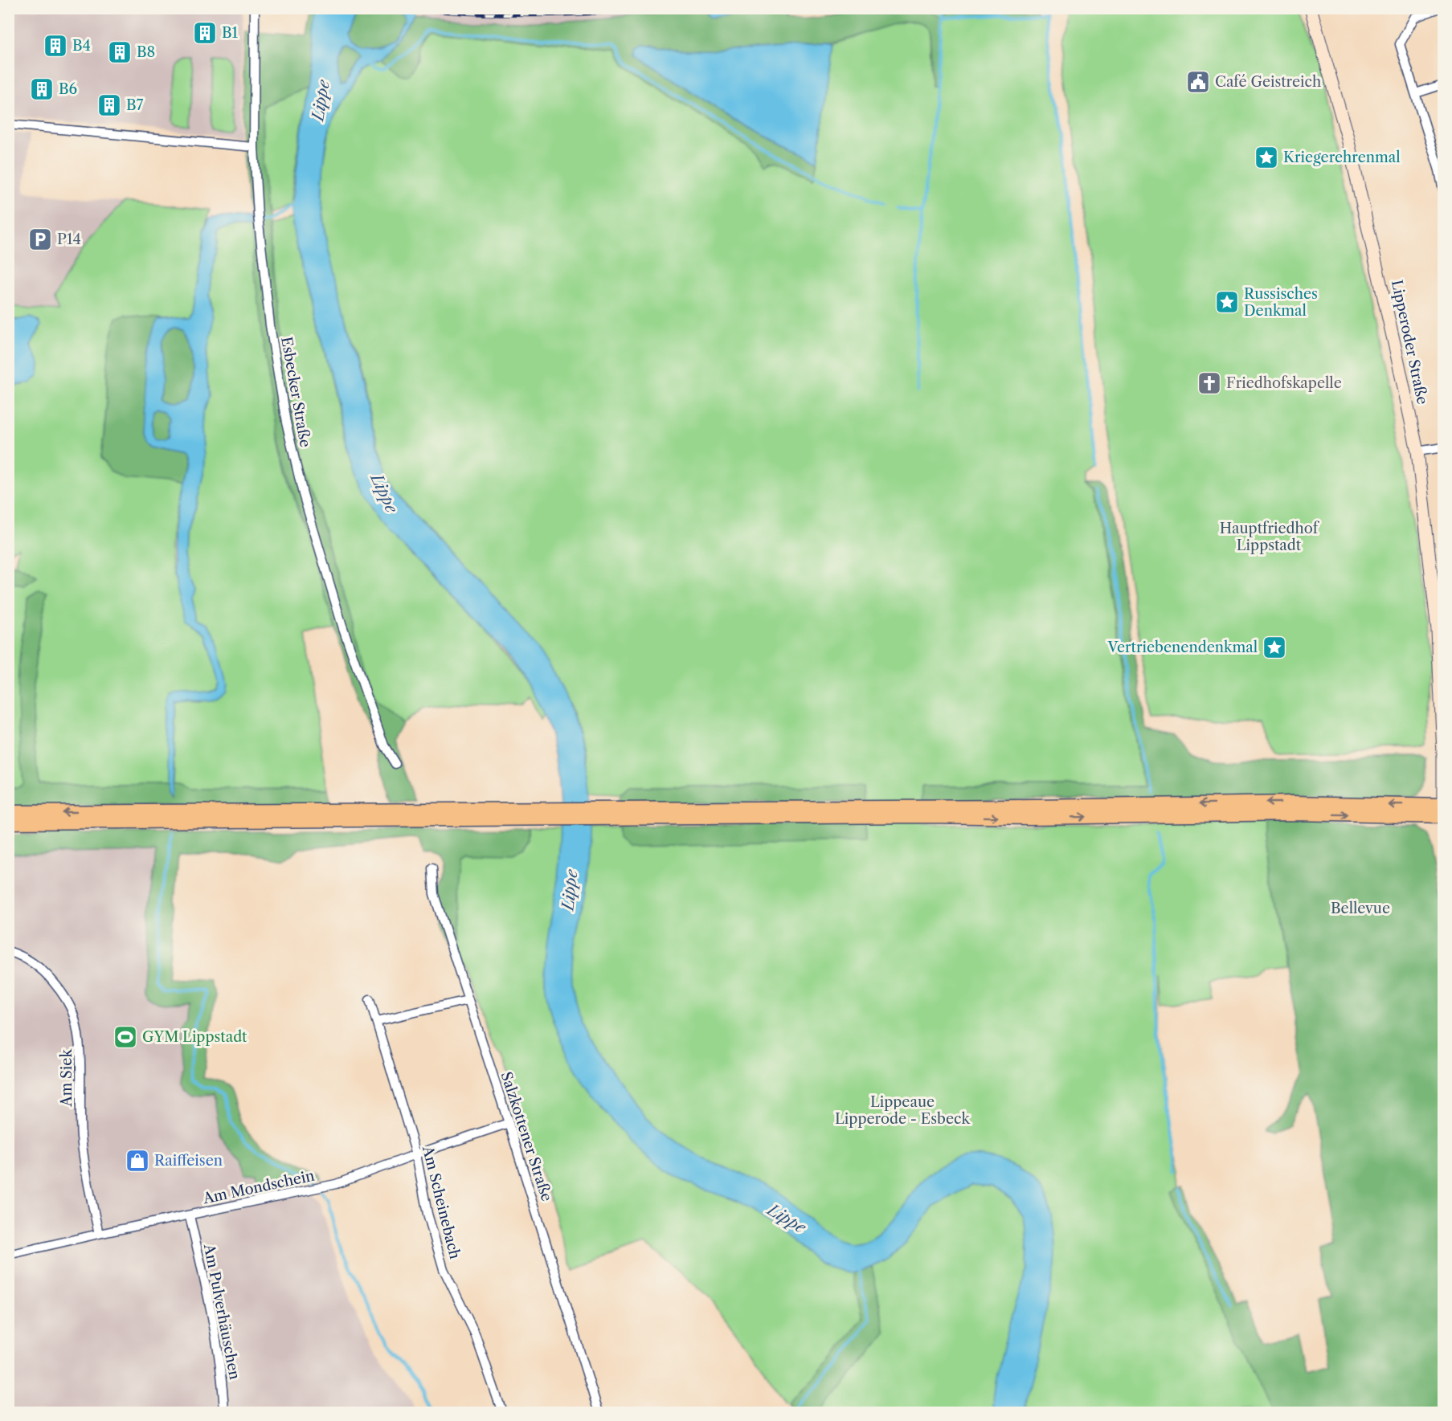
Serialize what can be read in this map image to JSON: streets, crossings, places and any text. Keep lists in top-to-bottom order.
{
  "streets": {
    "main road": ["Lipperoder Straße"],
    "street": [
      "Esbecker Straße",
      "Am Siek",
      "Salzkottener Straße",
      "Am Mondschein",
      "Am Scheinebach",
      "Am Pulverhäuschen"
    ]
  },
  "crossings": [
    ["Am Siek", "Am Mondschein"],
    ["Salzkottener Straße", "Am Mondschein"],
    ["Am Mondschein", "Am Scheinebach"],
    ["Am Mondschein", "Am Pulverhäuschen"]
  ],
  "water": ["Lippe"],
  "parks": ["Hauptfriedhof Lippstadt", "Bellevue", "Lippeaue Lipperode - Esbeck"],
  "places": {
    "building": [
      "B1",
      "B4",
      "B8",
      "B6",
      "B7"
    ],
    "public building": ["Café Geistreich"],
    "place": ["Kriegerehrenmal", "Russisches Denkmal", "Vertriebenendenkmal"],
    "parking": ["P14"],
    "church": ["Friedhofskapelle"],
    "sports": ["GYM Lippstadt"],
    "shop": ["Raiffeisen"]
  }
}
